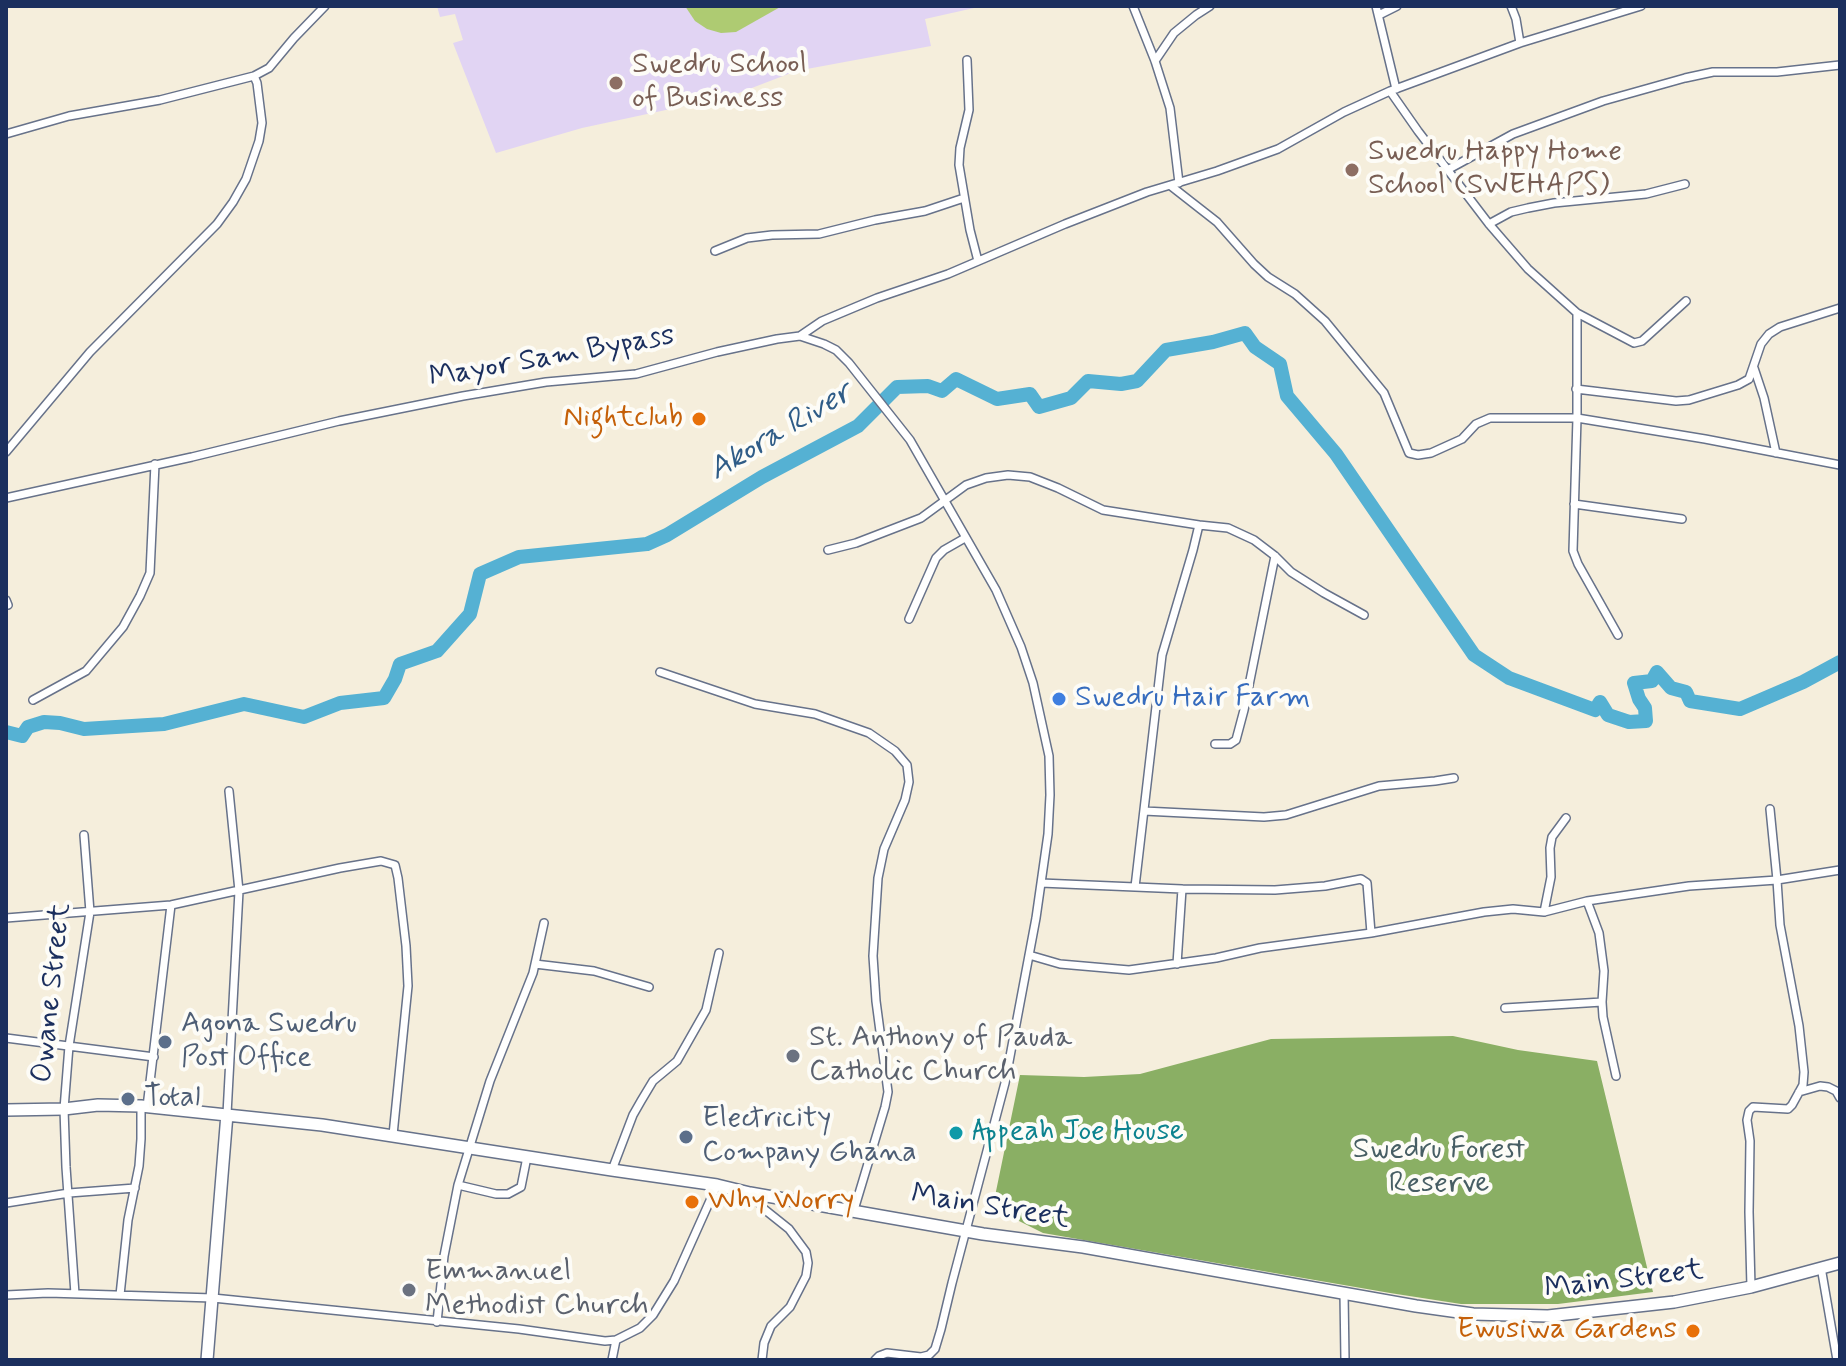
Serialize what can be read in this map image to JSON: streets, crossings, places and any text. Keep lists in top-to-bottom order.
{
  "streets": {
    "main road": ["Main Street"],
    "street": ["Mayor Sam Bypass", "Owane Street"]
  },
  "crossings": [
    ["Owane Street", "Main Street"]
  ],
  "water": ["Akora River"],
  "parks": ["Swedru Forest Reserve"],
  "places": [
    "Swedru School of Business",
    "Swedru Happy Home School (SWEHAPS)",
    "Nightclub",
    "Swedru Hair Farm",
    "Agona Swedru Post Office",
    "St. Anthony of Pauda Catholic Church",
    "Total",
    "Appeah Joe House",
    "Electricity Company Ghana",
    "Why Worry",
    "Emmanuel Methodist Church",
    "Ewusiwa Gardens"
  ]
}
